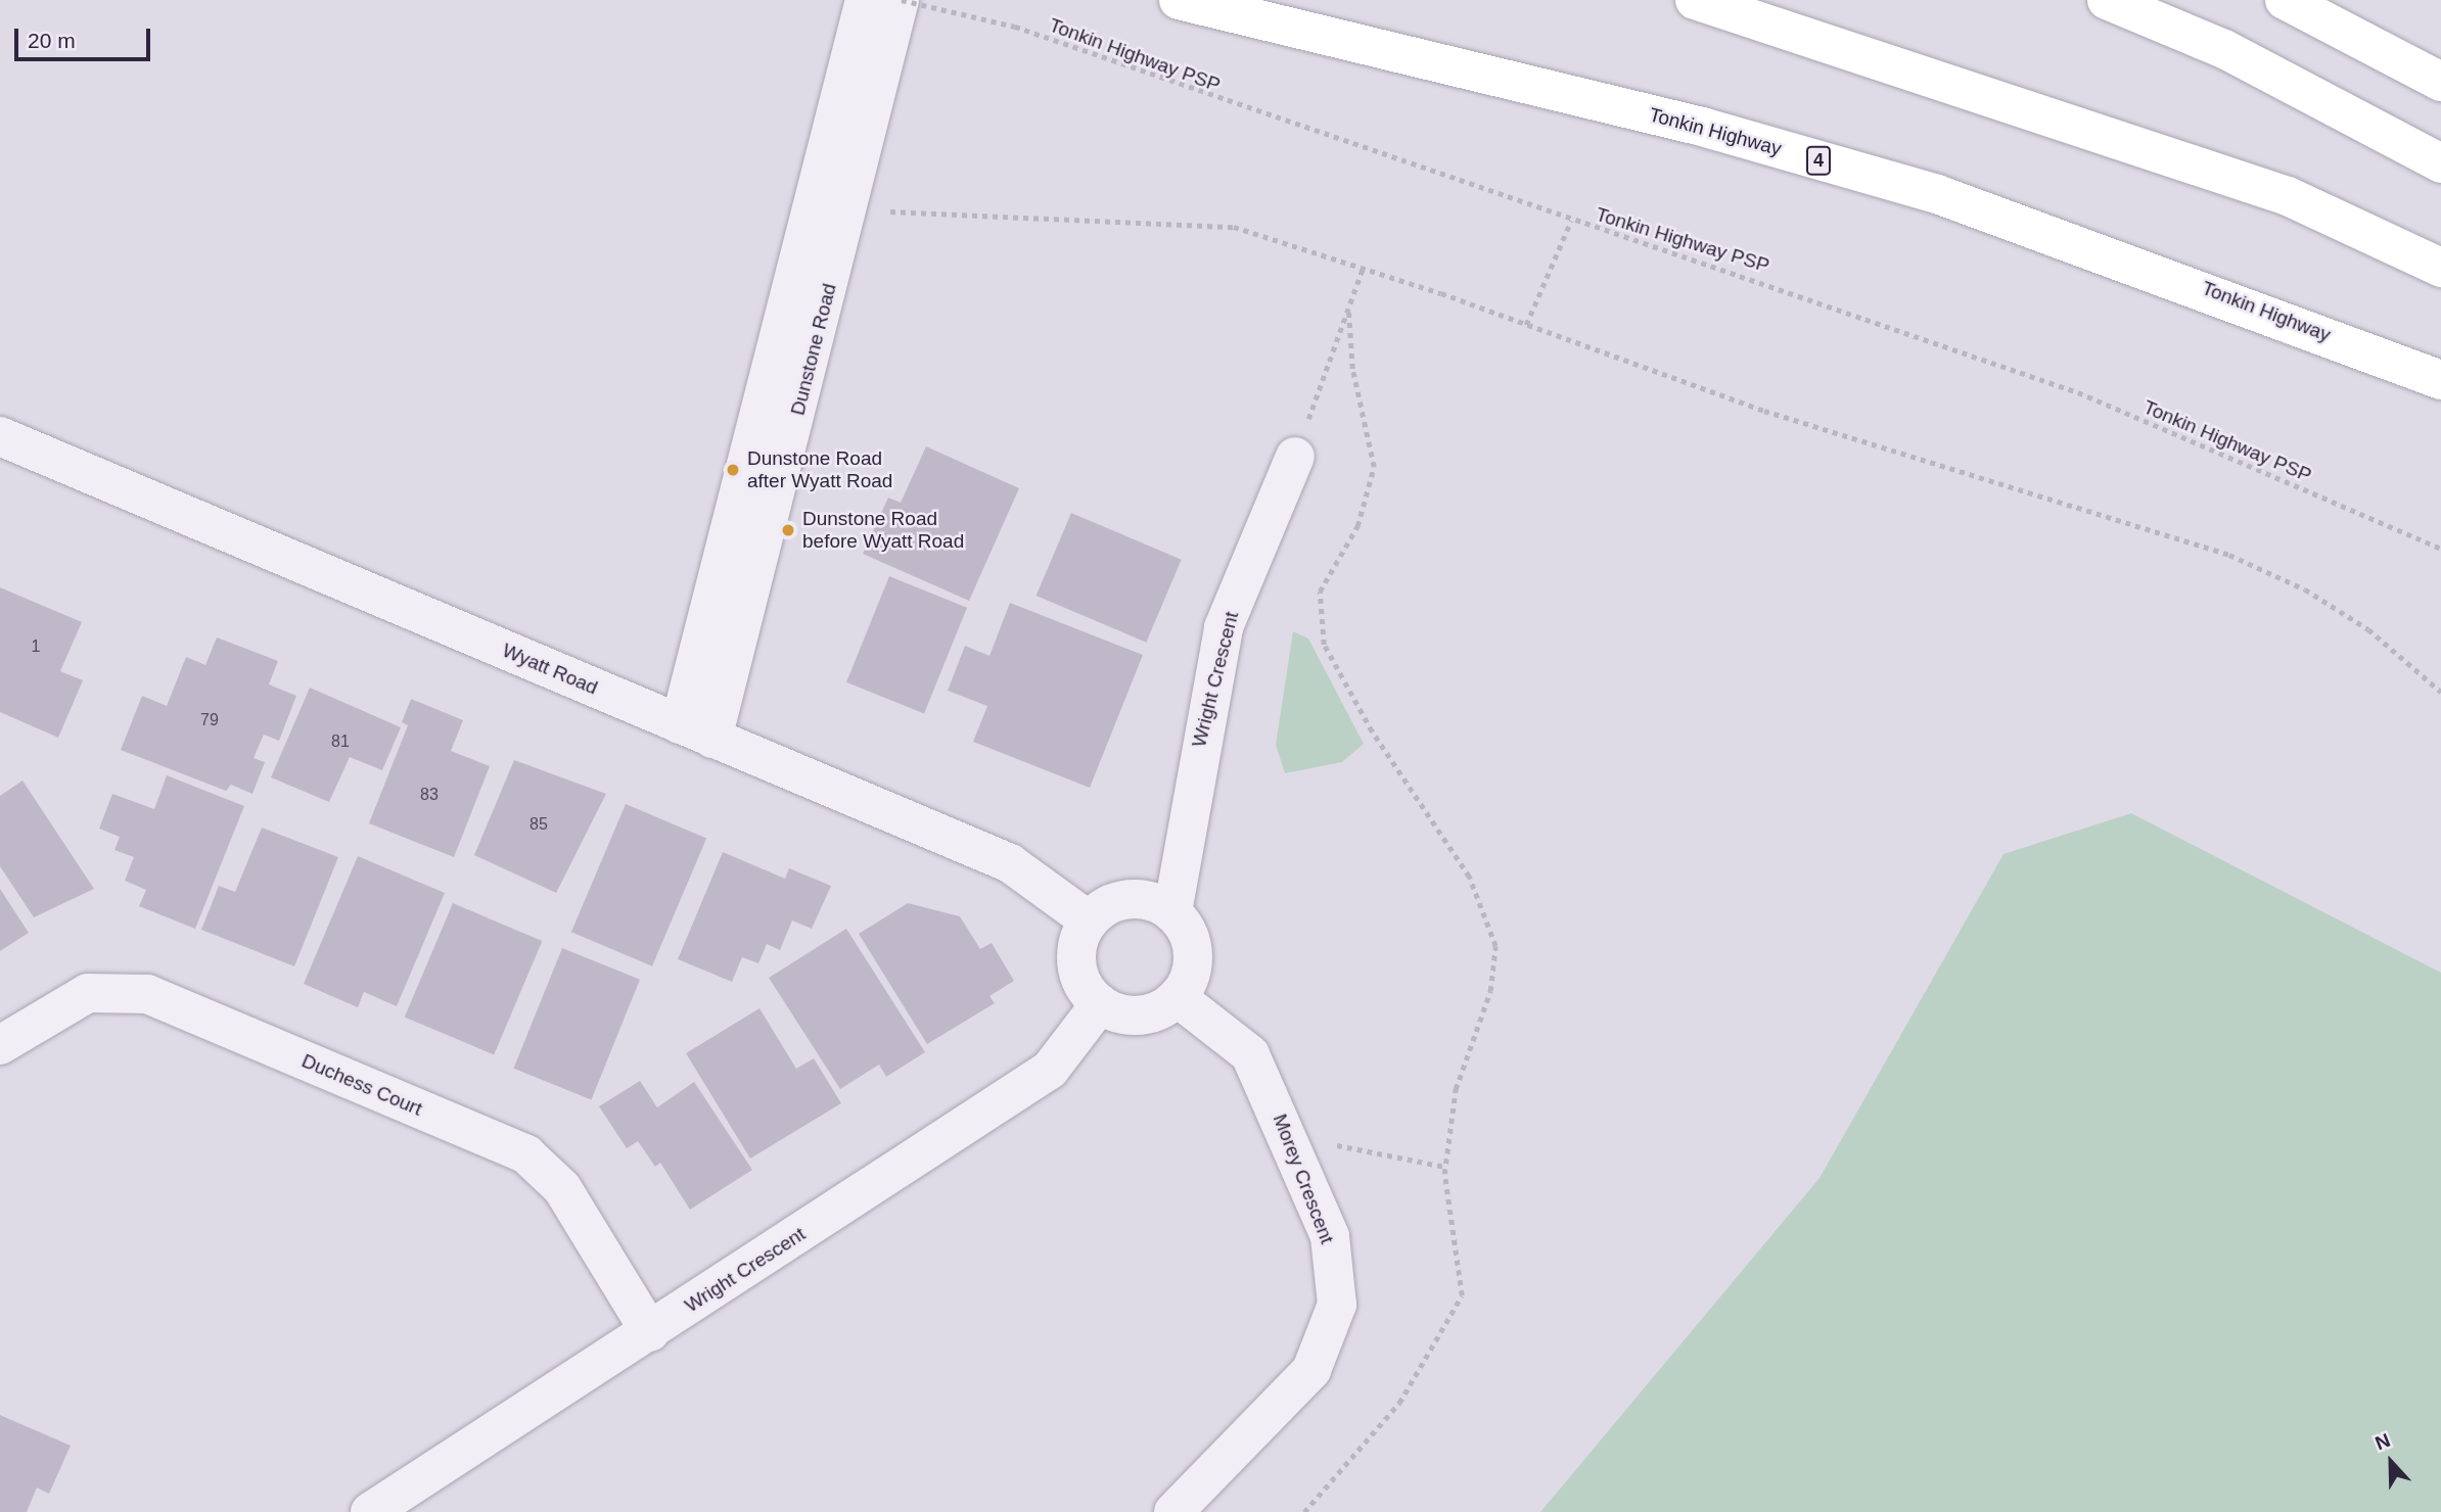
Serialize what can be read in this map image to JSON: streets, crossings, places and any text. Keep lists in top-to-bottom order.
{
  "streets": {
    "highway": ["Tonkin Highway", "4"],
    "street": [
      "Dunstone Road",
      "Wyatt Road",
      "Wright Crescent",
      "Duchess Court",
      "Morey Crescent"
    ],
    "path": ["Tonkin Highway PSP"]
  },
  "crossings": [
    ["Tonkin Highway PSP", "Dunstone Road"],
    ["Dunstone Road", "Wyatt Road"],
    ["Wyatt Road", "Wright Crescent"],
    ["Wyatt Road", "Morey Crescent"],
    ["Wright Crescent", "Duchess Court"],
    ["Wright Crescent", "Morey Crescent"]
  ],
  "places": ["Dunstone Road after Wyatt Road", "Dunstone Road before Wyatt Road"],
  "house_numbers": [
    "1",
    "79",
    "81",
    "83",
    "85"
  ],
  "scale_bar": "20 m",
  "north": "top"
}
